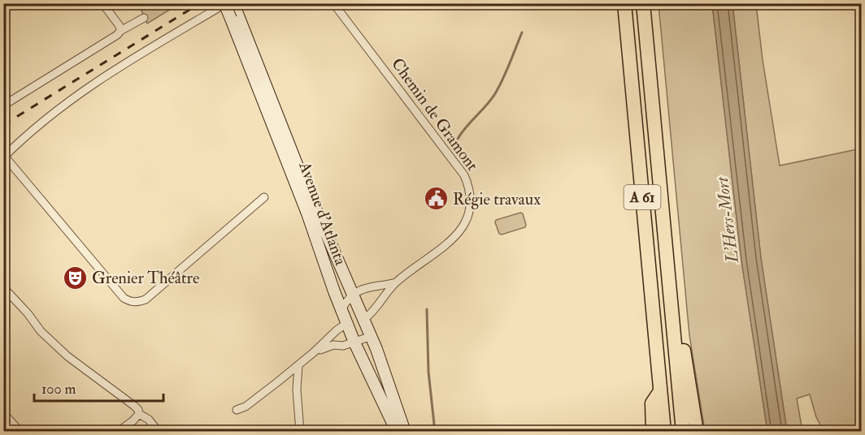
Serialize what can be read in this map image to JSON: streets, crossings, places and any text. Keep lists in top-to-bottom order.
{
  "streets": {
    "highway": ["A 61"],
    "main road": ["Avenue d'Atlanta"],
    "street": ["Chemin de Gramont"]
  },
  "crossings": [
    ["Chemin de Gramont", "Avenue d'Atlanta"]
  ],
  "water": ["L'Hers-Mort"],
  "places": {
    "public building": ["Régie travaux"],
    "theatre": ["Grenier Théâtre"]
  },
  "scale_bar": "100 m"
}
